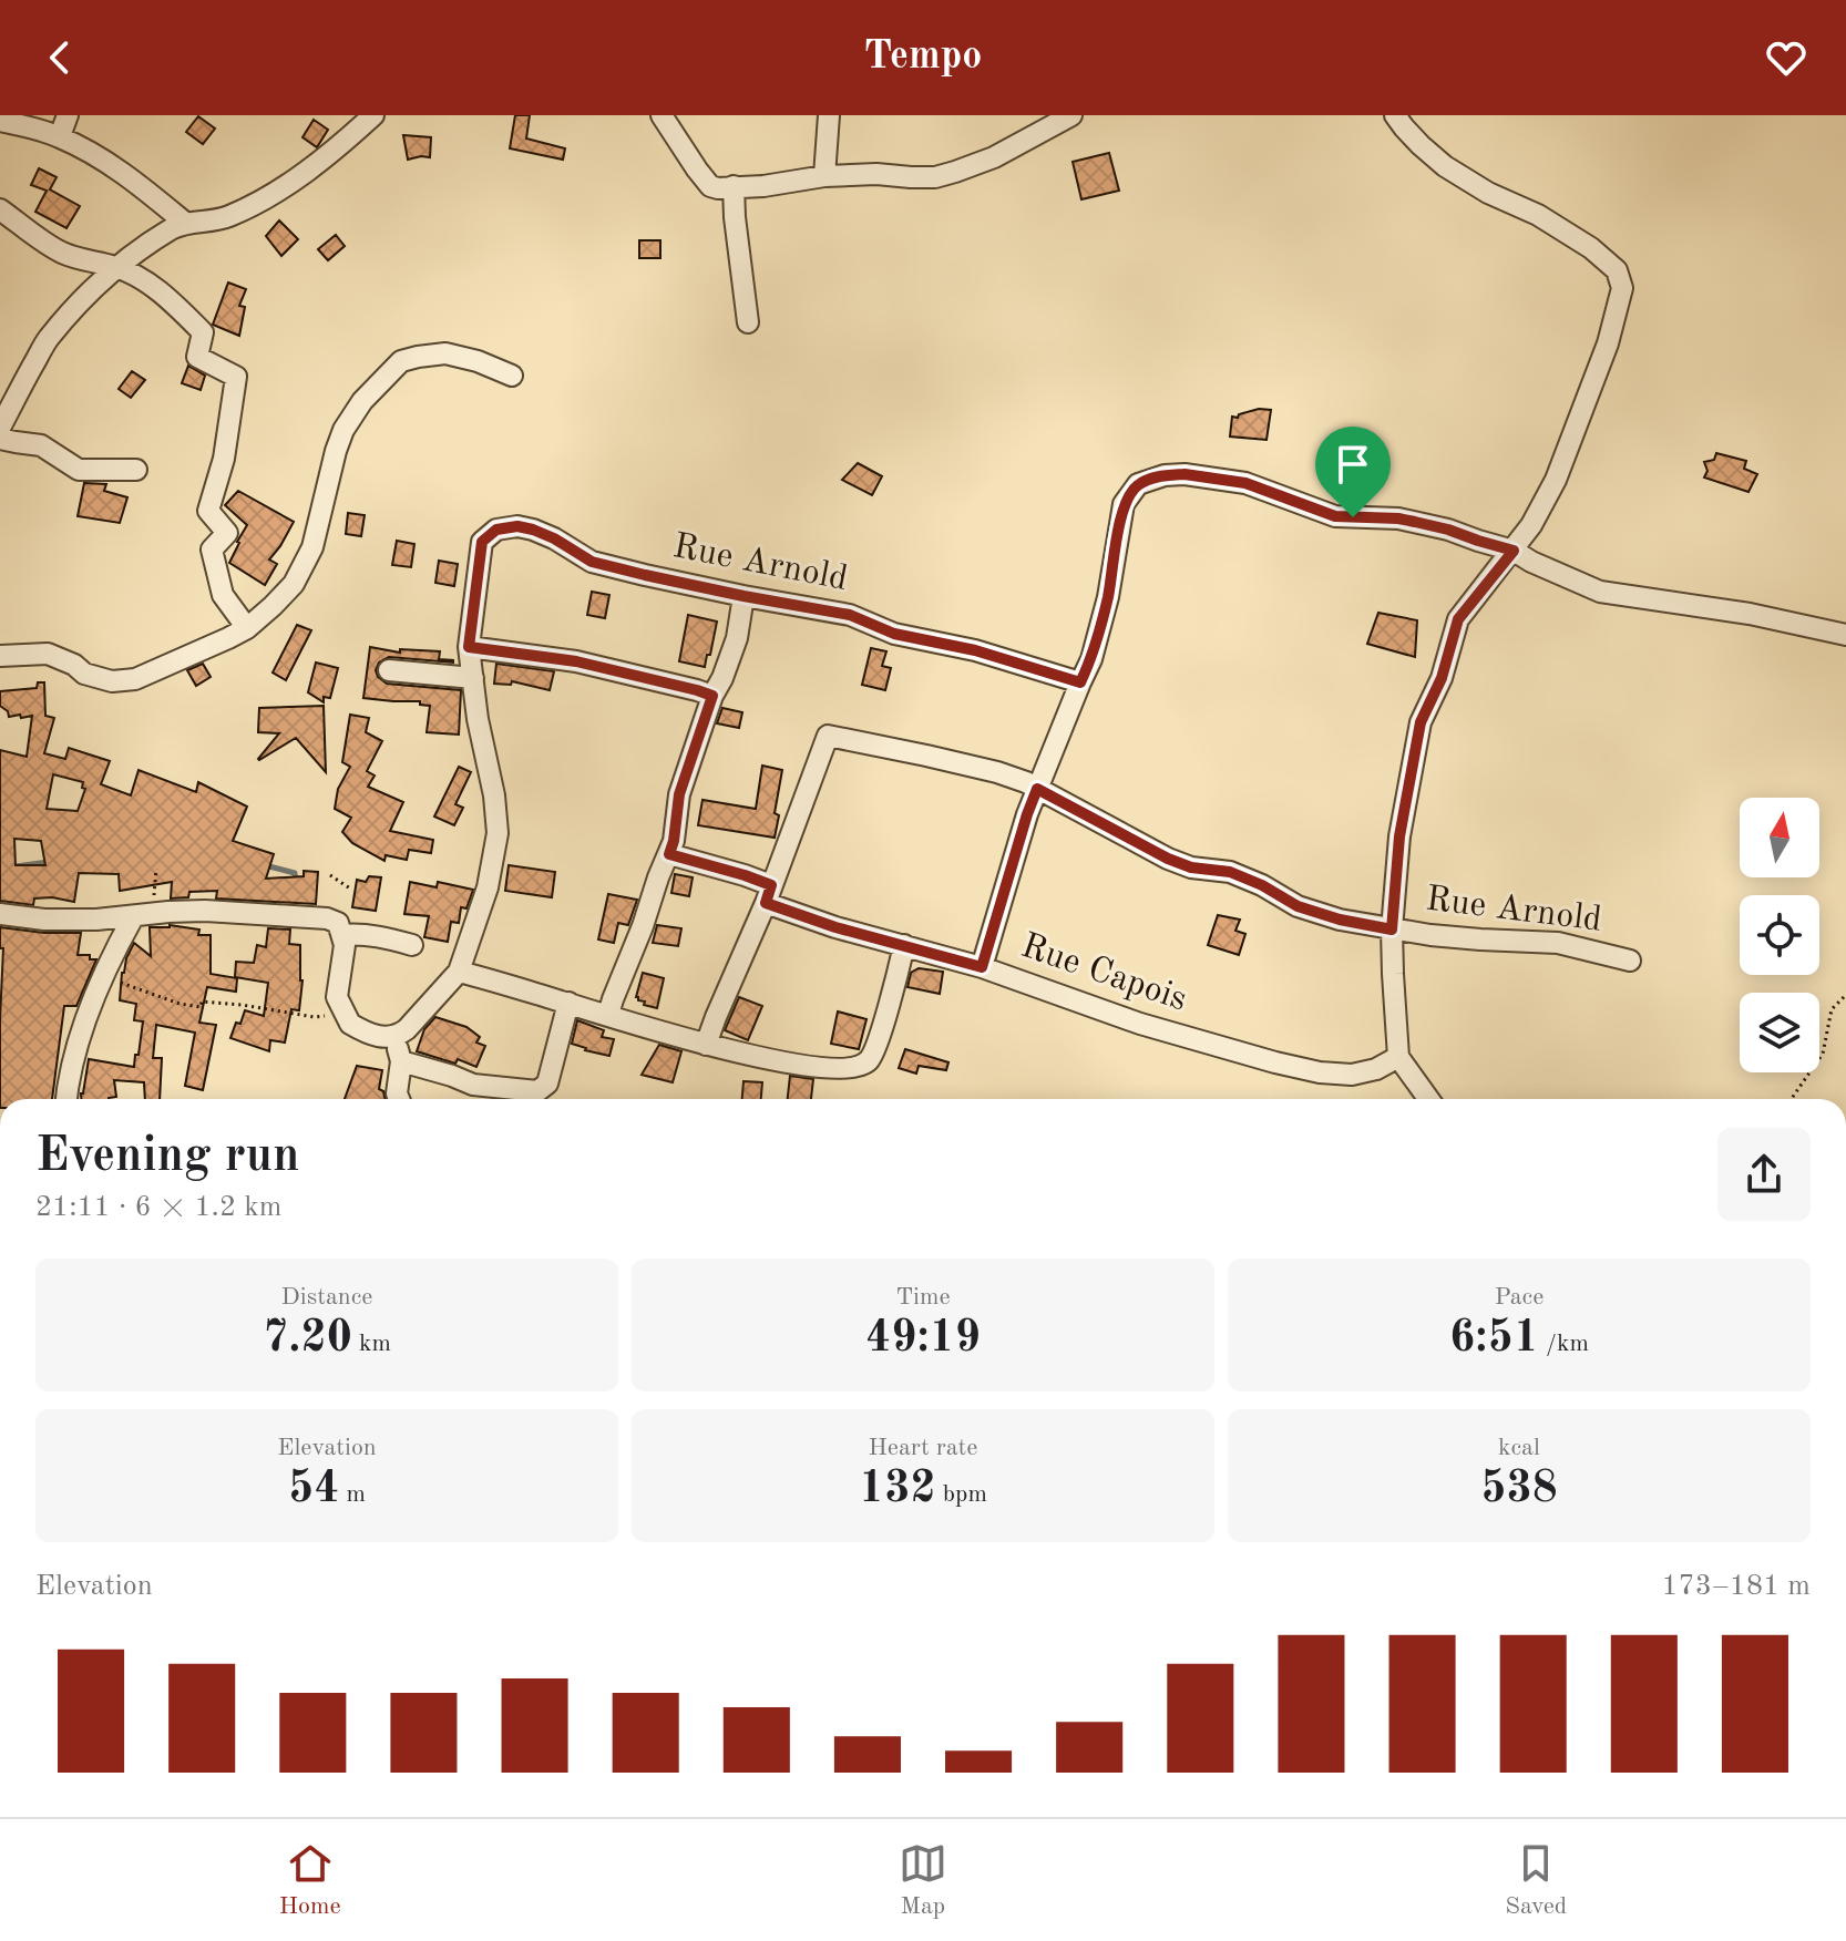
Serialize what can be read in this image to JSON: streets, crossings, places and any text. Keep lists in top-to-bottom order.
{
  "streets": {
    "street": ["Rue Arnold", "Rue Capois"]
  },
  "crossings": [
    ["Rue Arnold", "Rue Capois"]
  ],
  "north": "top",
  "page": {
    "header": "Tempo",
    "heading": ["Evening run", "21:11 · 6 × 1.2 km"],
    "stats": [
      ["Distance", "7.20 km"],
      ["Time", "49:19"],
      ["Pace", "6:51 /km"],
      ["Elevation", "54 m"],
      ["Heart rate", "132 bpm"],
      ["kcal", "538"]
    ],
    "chart": ["Elevation", "173–181 m"],
    "tabs": ["Home", "Map", "Saved"]
  }
}
